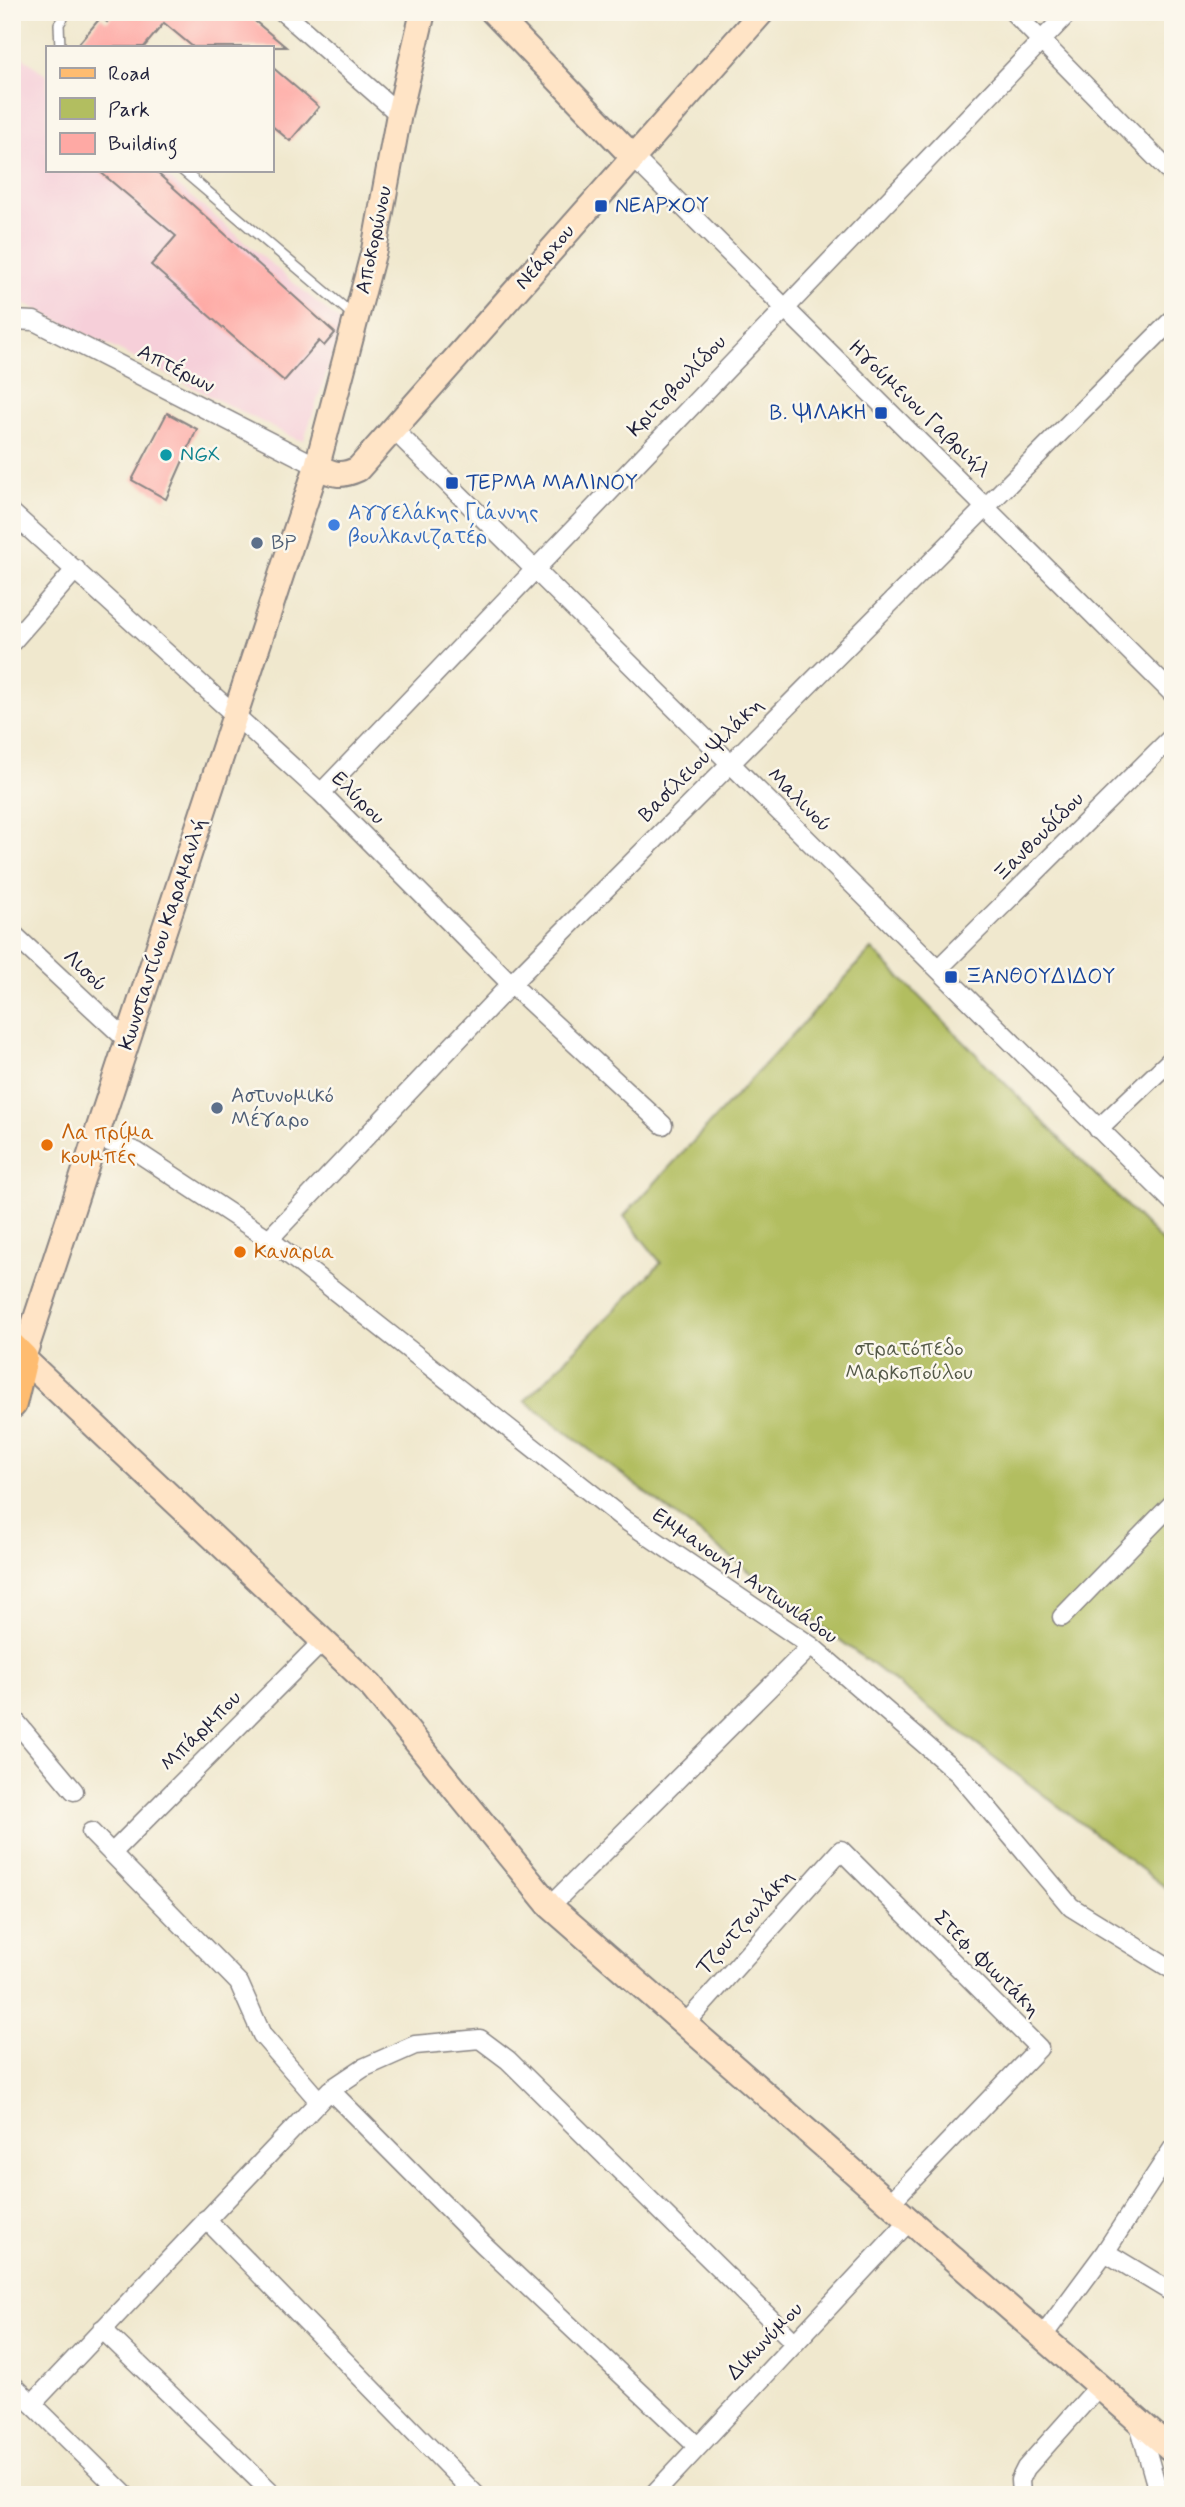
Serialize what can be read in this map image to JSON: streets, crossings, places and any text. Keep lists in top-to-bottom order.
{
  "streets": {
    "main road": ["Αποκορώνου", "Νεάρχου", "Κωνσταντίνου Καραμανλή"],
    "street": [
      "Απτέρων",
      "Κριτοβουλίδου",
      "Ηγούμενου Γαβριήλ",
      "Βασίλειου Ψιλάκη",
      "Ελύρου",
      "Μαλινού",
      "Ξανθουδίδου",
      "Λισού",
      "Εμμανουήλ Αντωνιάδου",
      "Μπάρμπου",
      "Τζουτζουλάκη",
      "Στεφ. Φιωτάκη",
      "Δικωνύμου"
    ]
  },
  "crossings": [
    ["Αποκορώνου", "Νεάρχου"],
    ["Αποκορώνου", "Απτέρων"],
    ["Αποκορώνου", "Κωνσταντίνου Καραμανλή"],
    ["Νεάρχου", "Απτέρων"],
    ["Νεάρχου", "Ηγούμενου Γαβριήλ"],
    ["Νεάρχου", "Μαλινού"],
    ["Νεάρχου", "Κωνσταντίνου Καραμανλή"],
    ["Απτέρων", "Κωνσταντίνου Καραμανλή"],
    ["Κριτοβουλίδου", "Ηγούμενου Γαβριήλ"],
    ["Κριτοβουλίδου", "Ελύρου"],
    ["Κριτοβουλίδου", "Μαλινού"],
    ["Ηγούμενου Γαβριήλ", "Βασίλειου Ψιλάκη"],
    ["Βασίλειου Ψιλάκη", "Ελύρου"],
    ["Βασίλειου Ψιλάκη", "Μαλινού"],
    ["Βασίλειου Ψιλάκη", "Εμμανουήλ Αντωνιάδου"],
    ["Ελύρου", "Κωνσταντίνου Καραμανλή"],
    ["Μαλινού", "Ξανθουδίδου"],
    ["Κωνσταντίνου Καραμανλή", "Λισού"],
    ["Κωνσταντίνου Καραμανλή", "Εμμανουήλ Αντωνιάδου"],
    ["Τζουτζουλάκη", "Στεφ. Φιωτάκη"]
  ],
  "parks": ["στρατόπεδο Μαρκοπούλου"],
  "places": {
    "transit": [
      "ΝΕΑΡΧΟΥ",
      "Β. ΨΙΛΑΚΗ",
      "ΤΕΡΜΑ ΜΑΛΙΝΟΥ",
      "ΞΑΝΘΟΥΔΙΔΟΥ"
    ],
    "other": [
      "NGX",
      "Αγγελάκης Γιάννης βουλκανιζατέρ",
      "BP",
      "Αστυνομικό Μέγαρο",
      "Λα πρίμα κουμπές",
      "Καναρια"
    ]
  },
  "legend": ["Road", "Park", "Building"]
}
